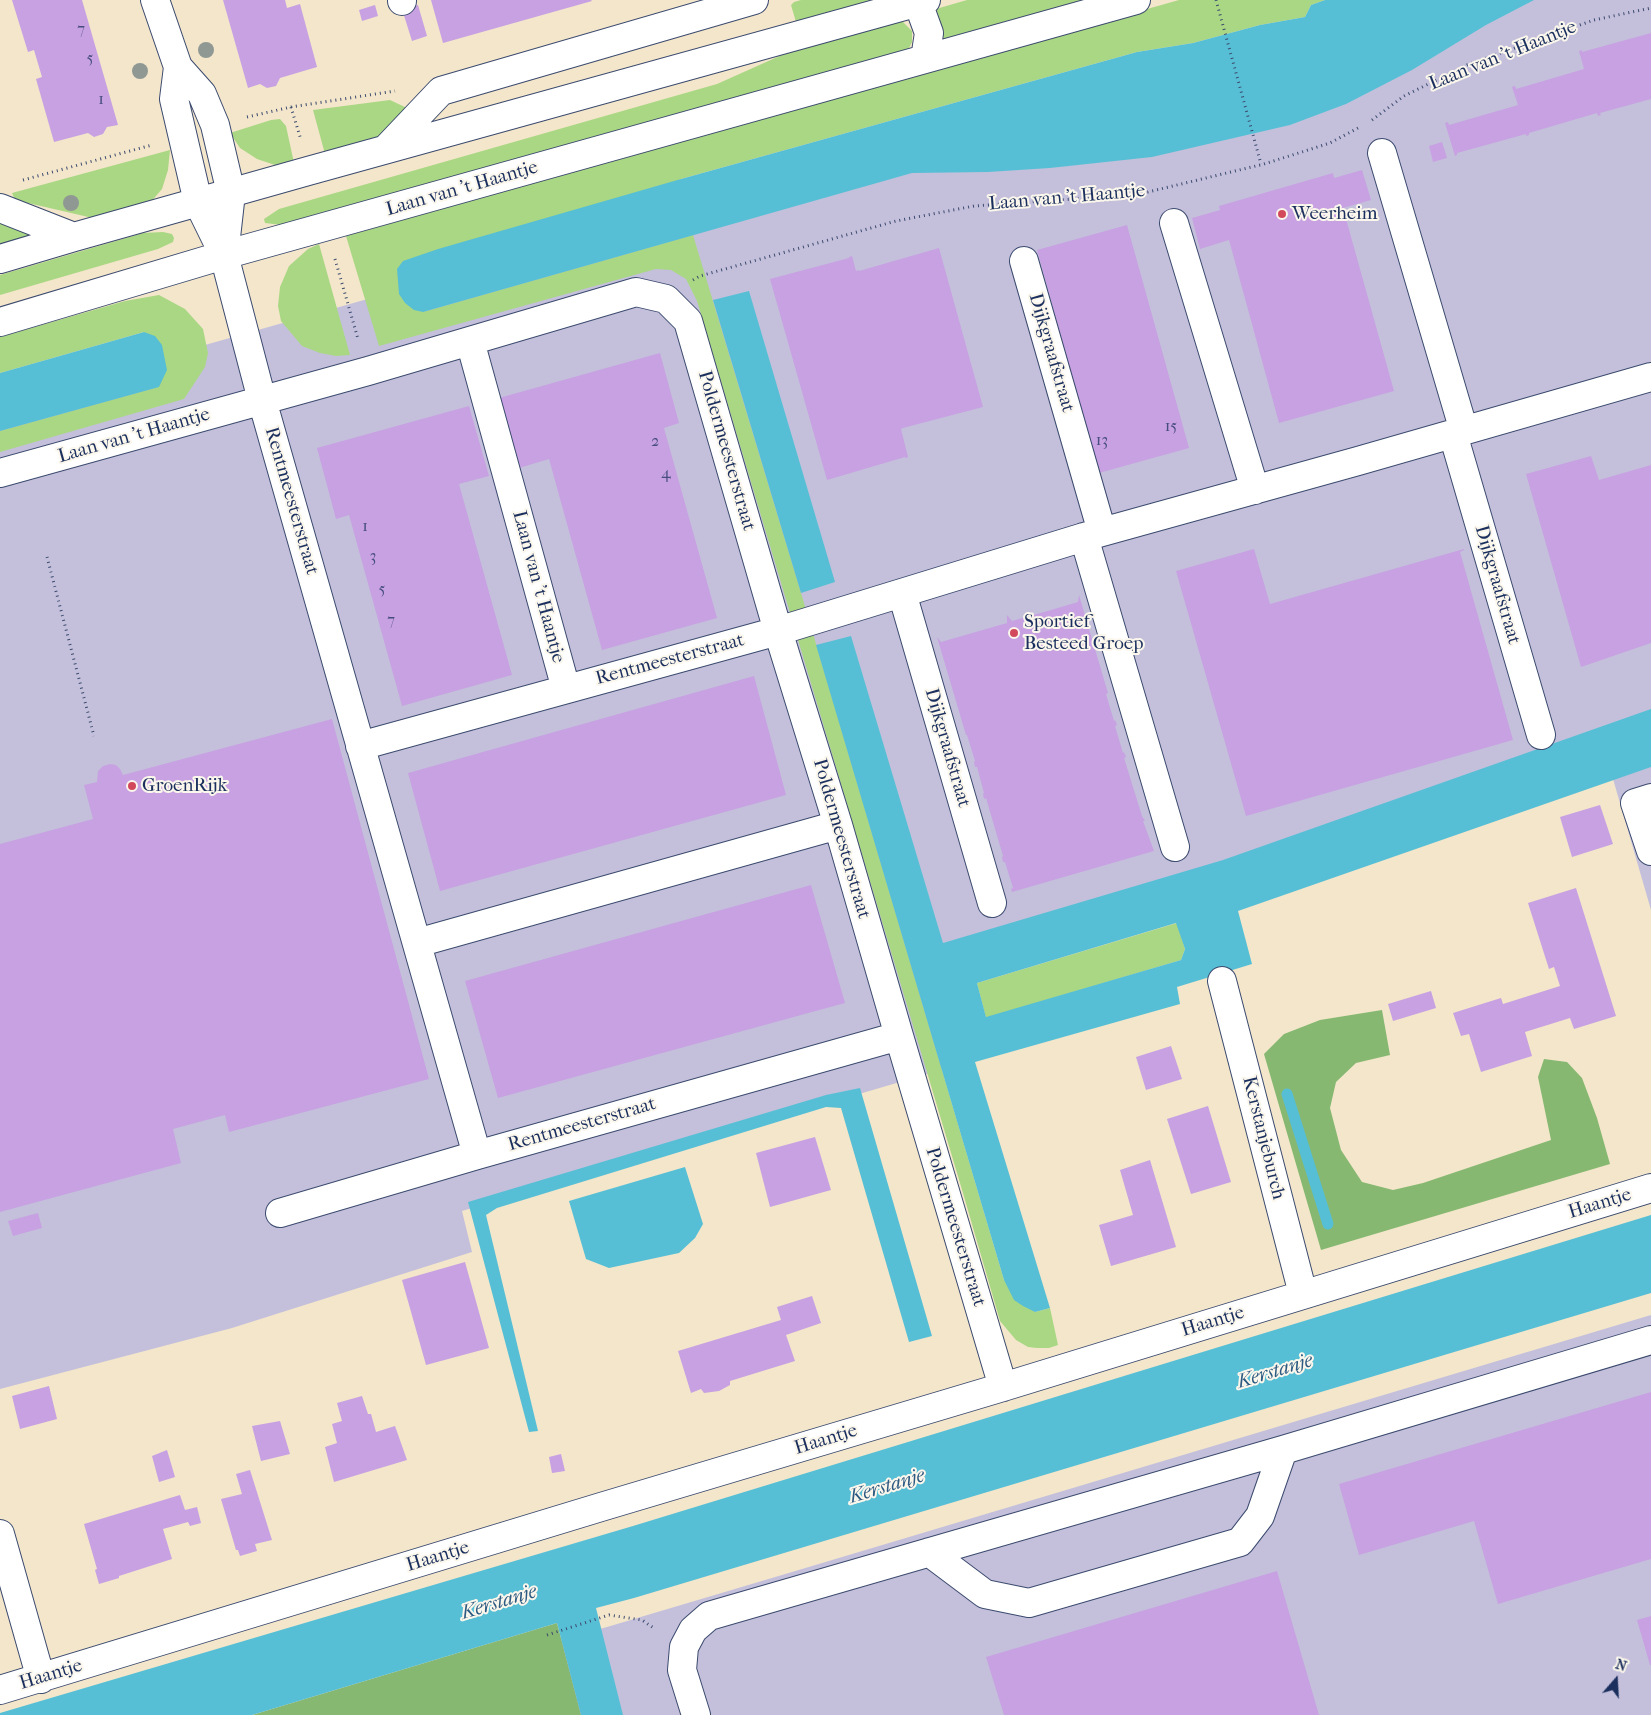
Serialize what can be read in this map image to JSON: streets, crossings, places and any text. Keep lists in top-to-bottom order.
{
  "streets": {
    "street": [
      "Laan van 't Haantje",
      "Dijkgraafstraat",
      "Poldermeesterstraat",
      "Rentmeesterstraat",
      "Kerstanjeburch",
      "Haantje"
    ]
  },
  "crossings": [
    ["Laan van 't Haantje", "Poldermeesterstraat"],
    ["Laan van 't Haantje", "Rentmeesterstraat"],
    ["Poldermeesterstraat", "Rentmeesterstraat"],
    ["Poldermeesterstraat", "Haantje"],
    ["Kerstanjeburch", "Haantje"]
  ],
  "water": ["Kerstanje"],
  "places": ["Weerheim", "Sportief Besteed Groep", "GroenRijk"],
  "house_numbers": [
    "7",
    "5",
    "1",
    "15",
    "13",
    "2",
    "4",
    "1",
    "3",
    "5",
    "7"
  ],
  "north": "top"
}
